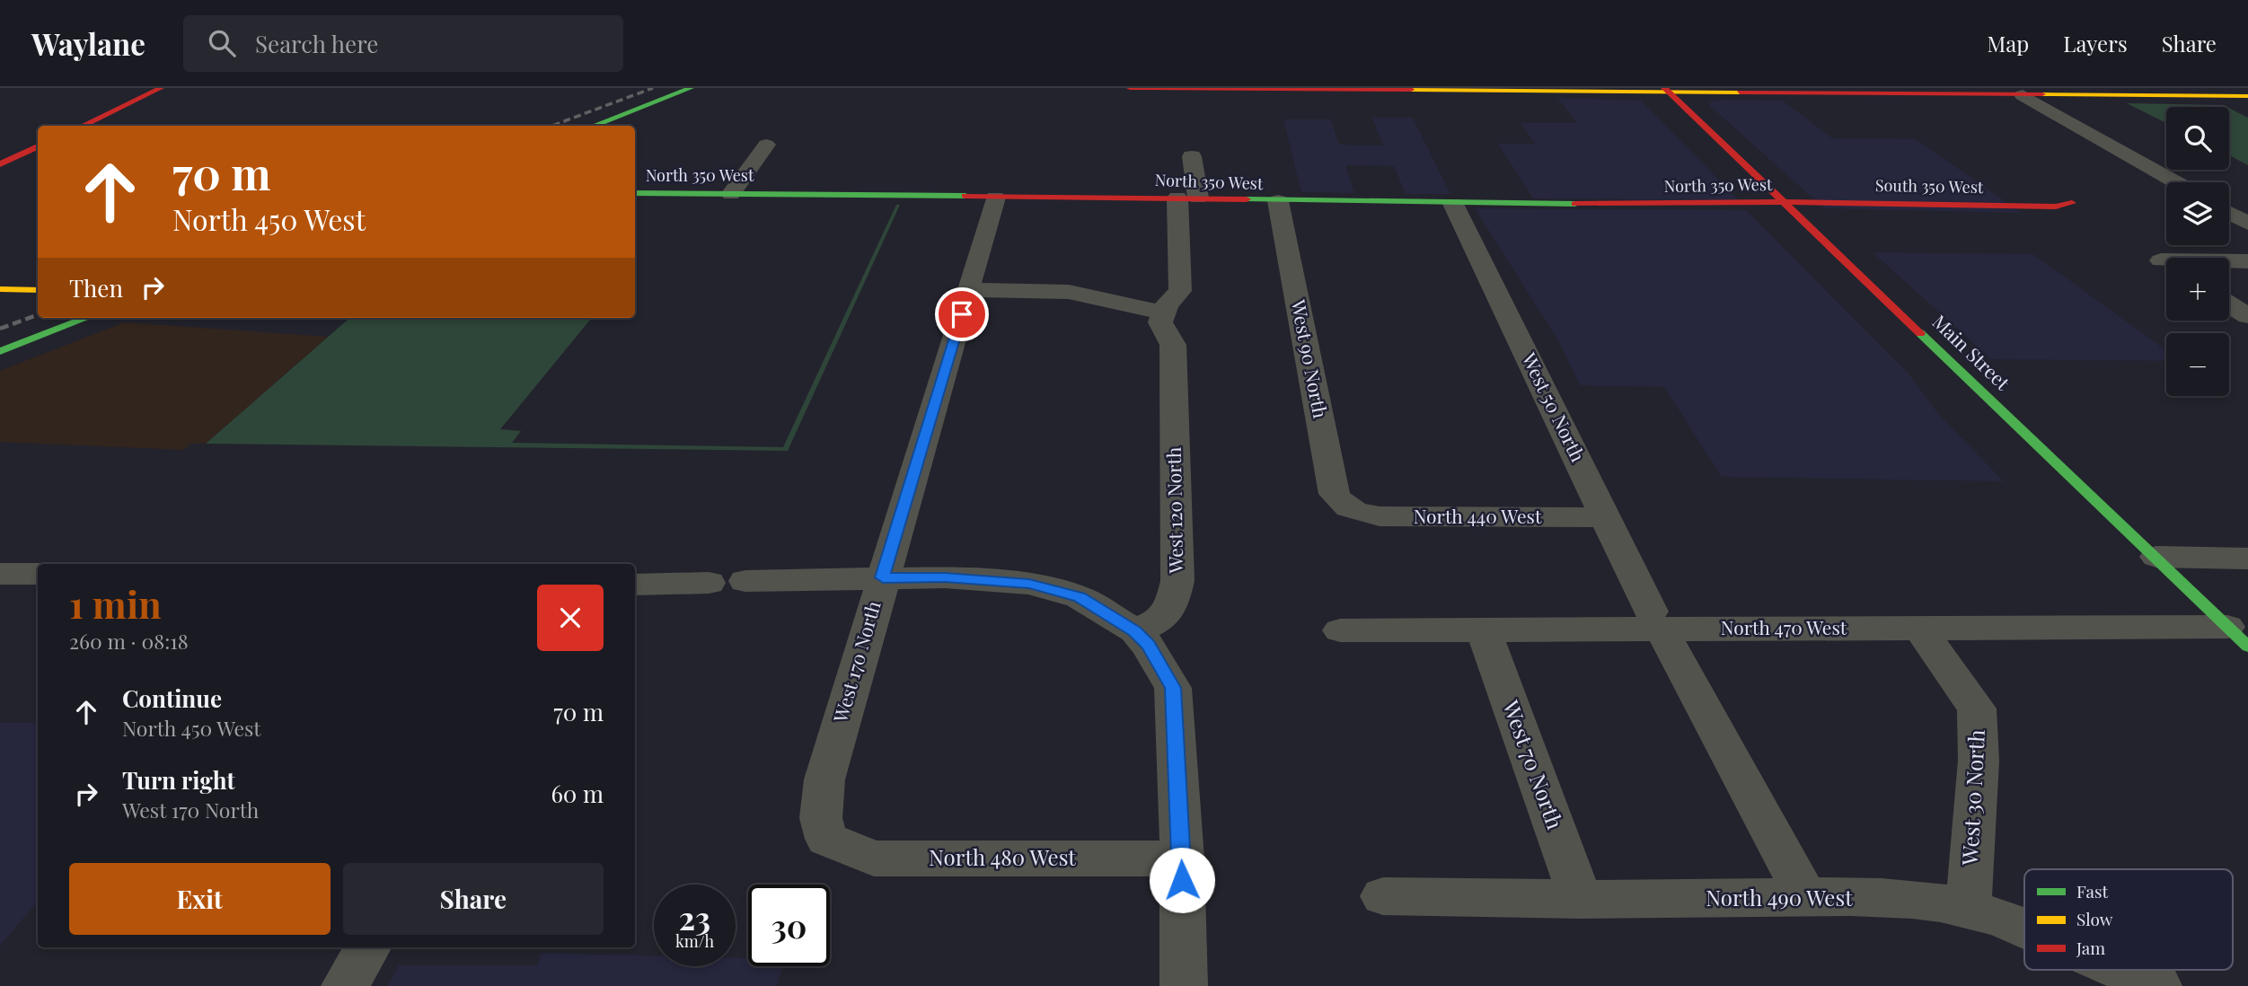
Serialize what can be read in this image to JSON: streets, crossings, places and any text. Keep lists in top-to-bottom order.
{
  "streets": {
    "street": [
      "North 350 West",
      "South 350 West",
      "Main Street",
      "West 90 North",
      "West 50 North",
      "West 120 North",
      "North 440 West",
      "North 470 West",
      "West 170 North",
      "West 70 North",
      "West 30 North",
      "North 480 West",
      "North 490 West"
    ]
  },
  "crossings": [
    ["North 350 West", "South 350 West"],
    ["North 350 West", "Main Street"],
    ["North 350 West", "West 90 North"],
    ["North 350 West", "West 50 North"],
    ["North 350 West", "West 170 North"],
    ["South 350 West", "Main Street"],
    ["Main Street", "North 470 West"],
    ["West 90 North", "North 440 West"],
    ["West 50 North", "North 440 West"],
    ["West 50 North", "North 470 West"],
    ["West 50 North", "North 490 West"],
    ["North 470 West", "West 70 North"],
    ["North 470 West", "West 30 North"],
    ["West 170 North", "North 480 West"],
    ["West 70 North", "North 490 West"],
    ["West 30 North", "North 490 West"]
  ],
  "legend": ["Fast", "Slow", "Jam"],
  "page": {
    "header": "Waylane",
    "search": "Search here",
    "nav": ["Map", "Layers", "Share"],
    "map_buttons": ["+", "−"],
    "turn": ["70 m", "North 450 West"],
    "then": "Then",
    "heading": ["1 min", "260 m · 08:18"],
    "list": [
      {
        "name": "Continue",
        "note": "North 450 West",
        "value": "70 m"
      },
      {
        "name": "Turn right",
        "note": "West 170 North",
        "value": "60 m"
      }
    ],
    "buttons": ["Exit", "Share"],
    "speed": "23 km/h",
    "limit": "30"
  }
}
